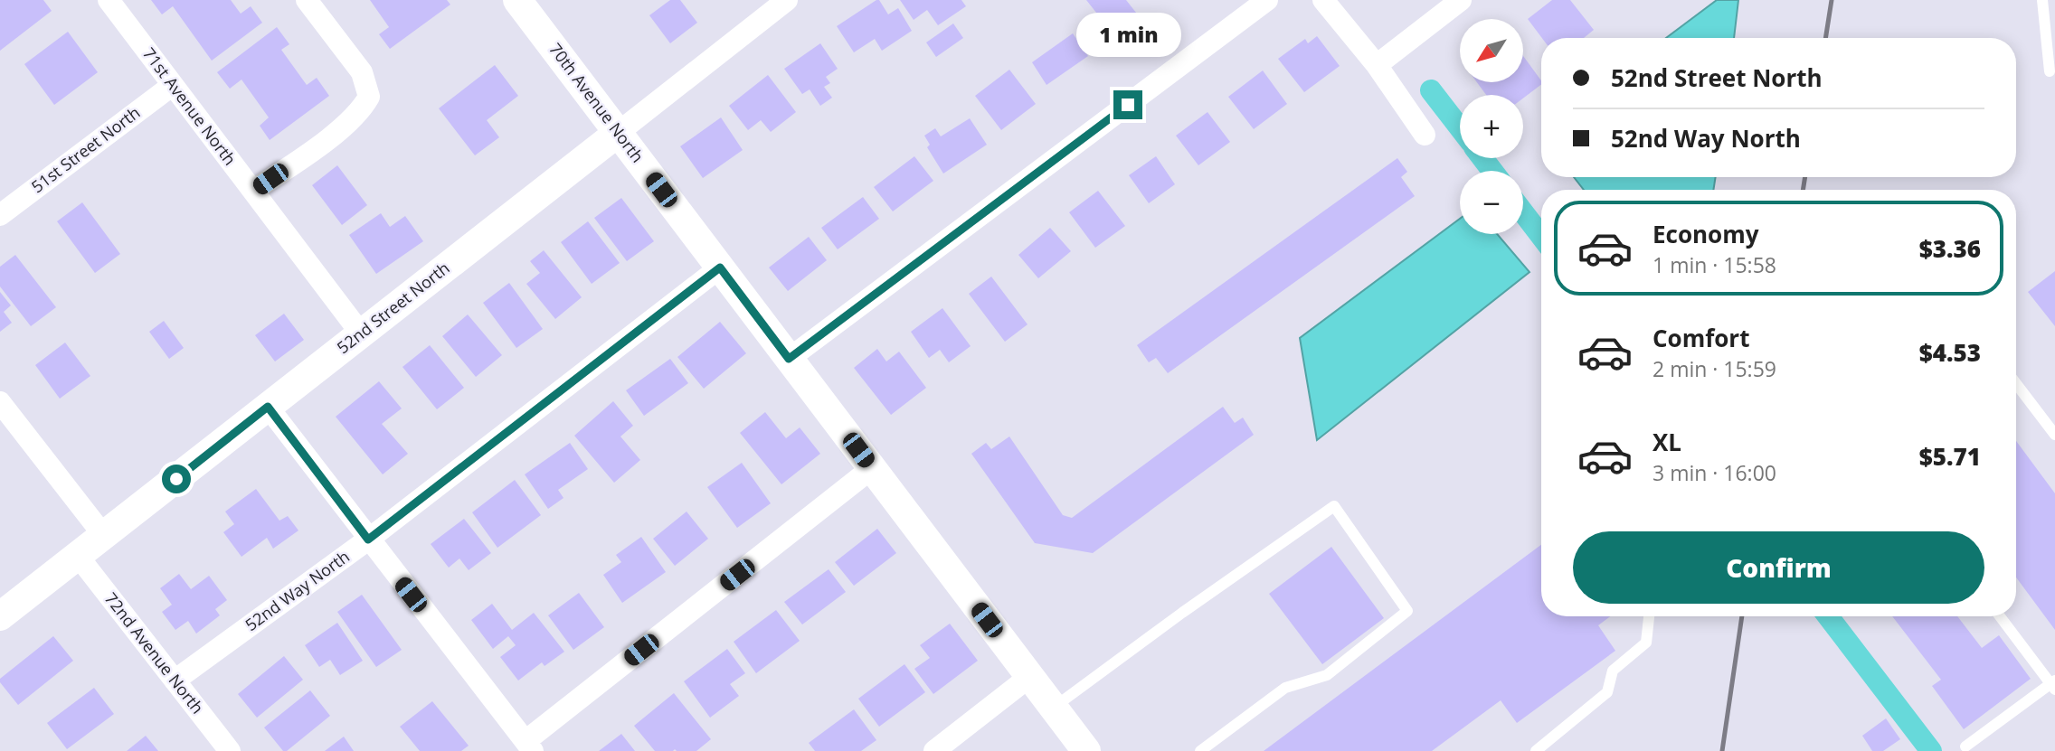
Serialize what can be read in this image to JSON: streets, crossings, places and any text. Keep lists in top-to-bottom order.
{
  "streets": {
    "street": [
      "70th Avenue North",
      "71st Avenue North",
      "51st Street North",
      "52nd Street North",
      "52nd Way North",
      "72nd Avenue North"
    ]
  },
  "crossings": [
    ["70th Avenue North", "52nd Street North"],
    ["70th Avenue North", "52nd Way North"],
    ["71st Avenue North", "51st Street North"],
    ["71st Avenue North", "52nd Street North"],
    ["52nd Street North", "72nd Avenue North"],
    ["52nd Way North", "72nd Avenue North"]
  ],
  "north": "bottom left",
  "page": {
    "bubble": "1 min",
    "map_buttons": ["+", "−"],
    "banner": ["52nd Street North", "52nd Way North"],
    "list": [
      {
        "name": "Economy",
        "note": "1 min · 15:58",
        "value": "$3.36"
      },
      {
        "name": "Comfort",
        "note": "2 min · 15:59",
        "value": "$4.53"
      },
      {
        "name": "XL",
        "note": "3 min · 16:00",
        "value": "$5.71"
      }
    ],
    "buttons": "Confirm"
  }
}
